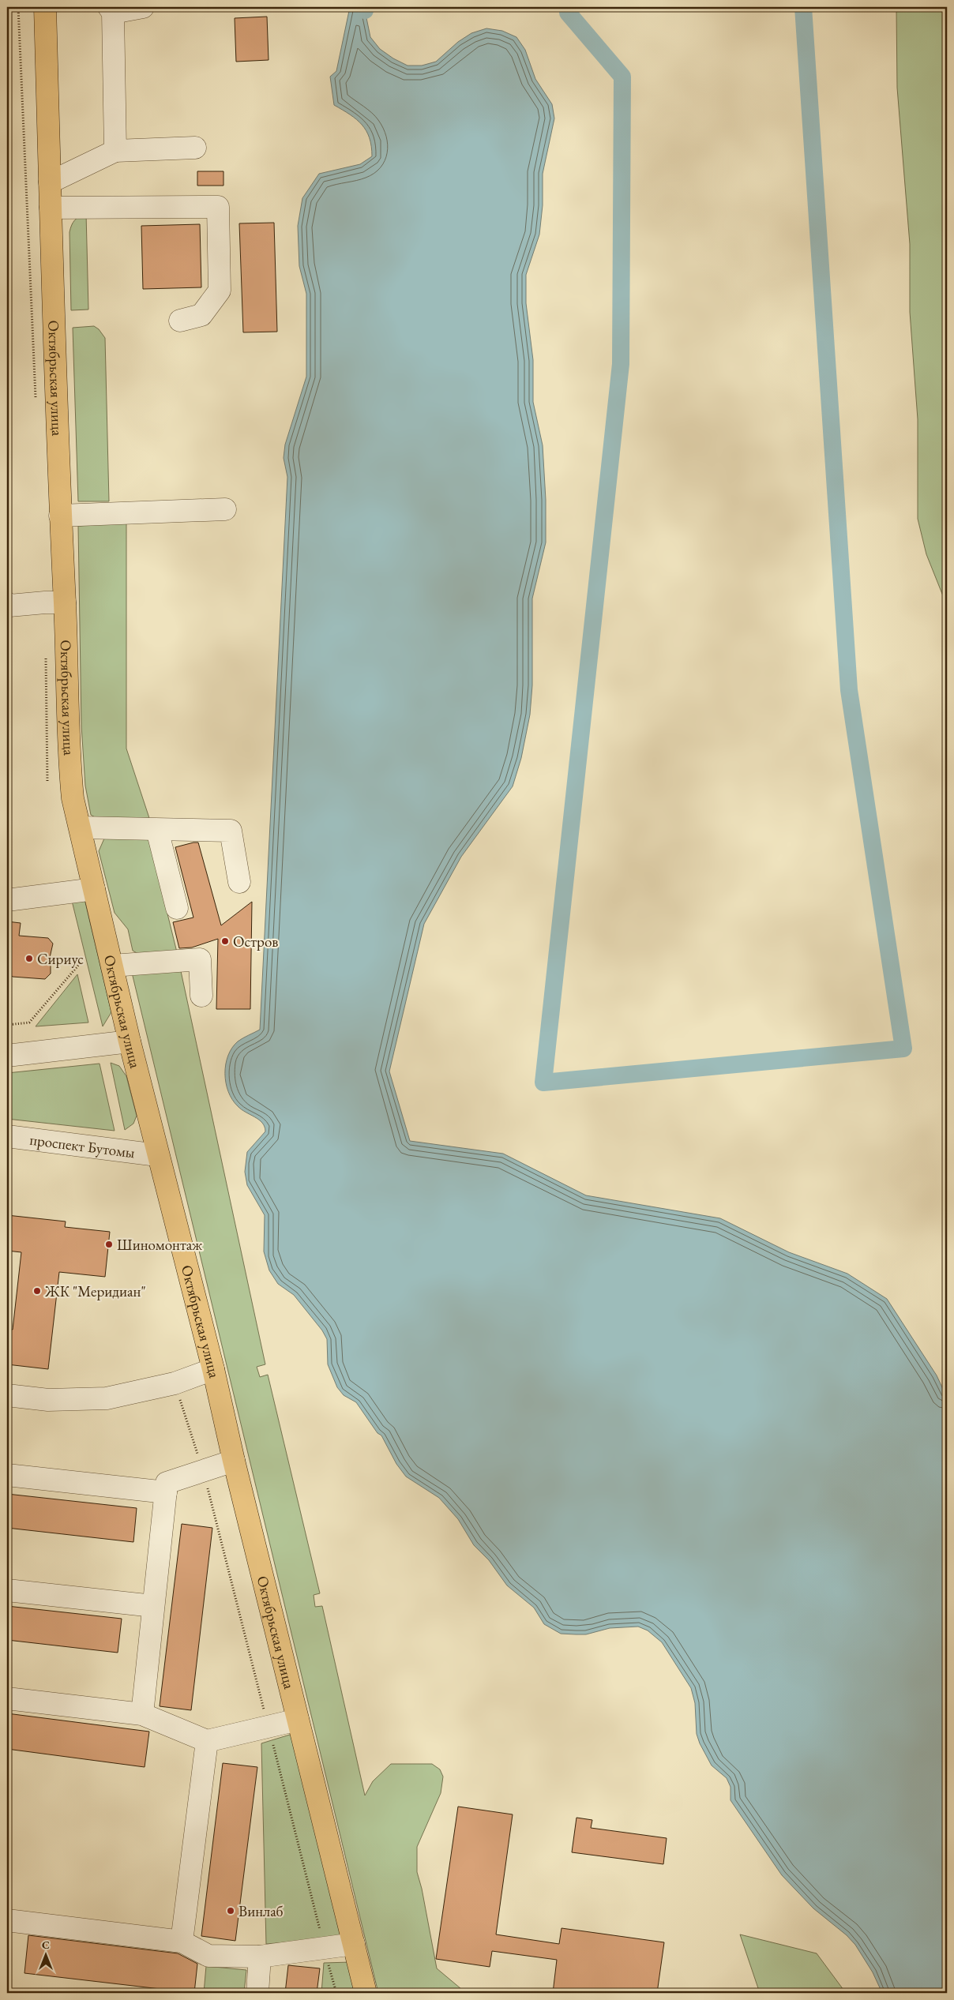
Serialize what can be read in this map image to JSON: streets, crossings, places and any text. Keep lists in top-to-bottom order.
{
  "streets": {
    "main road": ["Октябрьская улица"],
    "street": ["проспект Бутомы"]
  },
  "crossings": [
    ["Октябрьская улица", "проспект Бутомы"]
  ],
  "places": [
    "Остров",
    "Сириус",
    "Шиномонтаж",
    "ЖК \"Меридиан\"",
    "Винлаб"
  ],
  "north": "top"
}
